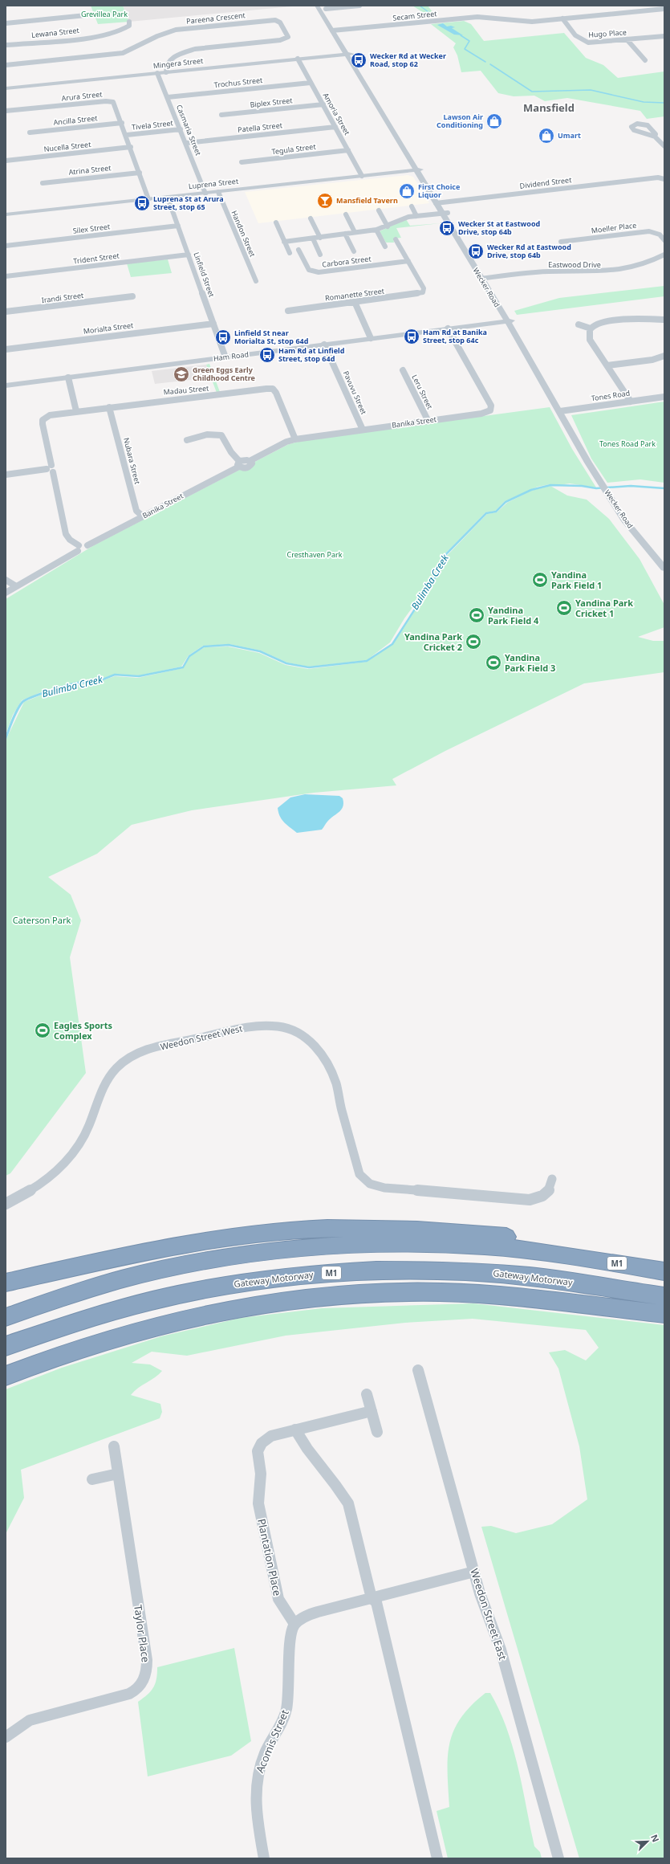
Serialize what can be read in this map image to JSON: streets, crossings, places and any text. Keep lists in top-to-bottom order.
{
  "streets": {
    "highway": ["M1", "Gateway Motorway"],
    "street": [
      "Secam Street",
      "Pareena Crescent",
      "Lewana Street",
      "Hugo Place",
      "Mingera Street",
      "Trochus Street",
      "Arura Street",
      "Biplex Street",
      "Amoria Street",
      "Ancilla Street",
      "Tivela Street",
      "Patella Street",
      "Casmaria Street",
      "Nucella Street",
      "Tegula Street",
      "Atrina Street",
      "Dividend Street",
      "Luprena Street",
      "Moeller Place",
      "Silex Street",
      "Handon Street",
      "Trident Street",
      "Carbora Street",
      "Eastwood Drive",
      "Linfield Street",
      "Wecker Road",
      "Romanette Street",
      "Irandi Street",
      "Morialta Street",
      "Ham Road",
      "Madau Street",
      "Leru Street",
      "Pavuvu Street",
      "Tones Road",
      "Banika Street",
      "Nubara Street",
      "Weedon Street West",
      "Plantation Place",
      "Weedon Street East",
      "Taylor Place",
      "Acomis Street"
    ]
  },
  "crossings": [
    ["Secam Street", "Hugo Place"],
    ["Secam Street", "Wecker Road"],
    ["Pareena Crescent", "Mingera Street"],
    ["Mingera Street", "Amoria Street"],
    ["Mingera Street", "Casmaria Street"],
    ["Mingera Street", "Wecker Road"],
    ["Trochus Street", "Amoria Street"],
    ["Trochus Street", "Casmaria Street"],
    ["Arura Street", "Ancilla Street"],
    ["Arura Street", "Tivela Street"],
    ["Arura Street", "Nucella Street"],
    ["Arura Street", "Atrina Street"],
    ["Arura Street", "Luprena Street"],
    ["Biplex Street", "Amoria Street"],
    ["Amoria Street", "Patella Street"],
    ["Amoria Street", "Tegula Street"],
    ["Amoria Street", "Luprena Street"],
    ["Tivela Street", "Casmaria Street"],
    ["Patella Street", "Casmaria Street"],
    ["Casmaria Street", "Luprena Street"],
    ["Dividend Street", "Wecker Road"],
    ["Luprena Street", "Handon Street"],
    ["Luprena Street", "Linfield Street"],
    ["Luprena Street", "Wecker Road"],
    ["Silex Street", "Linfield Street"],
    ["Trident Street", "Linfield Street"],
    ["Carbora Street", "Romanette Street"],
    ["Eastwood Drive", "Wecker Road"],
    ["Linfield Street", "Morialta Street"],
    ["Linfield Street", "Ham Road"],
    ["Wecker Road", "Ham Road"],
    ["Wecker Road", "Tones Road"],
    ["Ham Road", "Pavuvu Street"],
    ["Ham Road", "Banika Street"],
    ["Madau Street", "Banika Street"],
    ["Madau Street", "Nubara Street"],
    ["Leru Street", "Banika Street"],
    ["Pavuvu Street", "Banika Street"],
    ["Banika Street", "Nubara Street"],
    ["Plantation Place", "Acomis Street"]
  ],
  "districts": ["Mansfield"],
  "water": ["Bulimba Creek"],
  "parks": [
    "Grevillea Park",
    "Tones Road Park",
    "Cresthaven Park",
    "Caterson Park"
  ],
  "places": {
    "bus stop": [
      "Wecker Rd at Wecker Road, stop 62",
      "Luprena St at Arura Street, stop 65",
      "Wecker St at Eastwood Drive, stop 64b",
      "Wecker Rd at Eastwood Drive, stop 64b",
      "Ham Rd at Banika Street, stop 64c",
      "Linfield St near Morialta St, stop 64d",
      "Ham Rd at Linfield Street, stop 64d"
    ],
    "shop": ["Lawson Air Conditioning", "Umart", "First Choice Liquor"],
    "bar": ["Mansfield Tavern"],
    "school or university": ["Green Eggs Early Childhood Centre"],
    "sports": [
      "Yandina Park Field 1",
      "Yandina Park Cricket 1",
      "Yandina Park Field 4",
      "Yandina Park Cricket 2",
      "Yandina Park Field 3",
      "Eagles Sports Complex"
    ]
  },
  "north": "top right"
}
